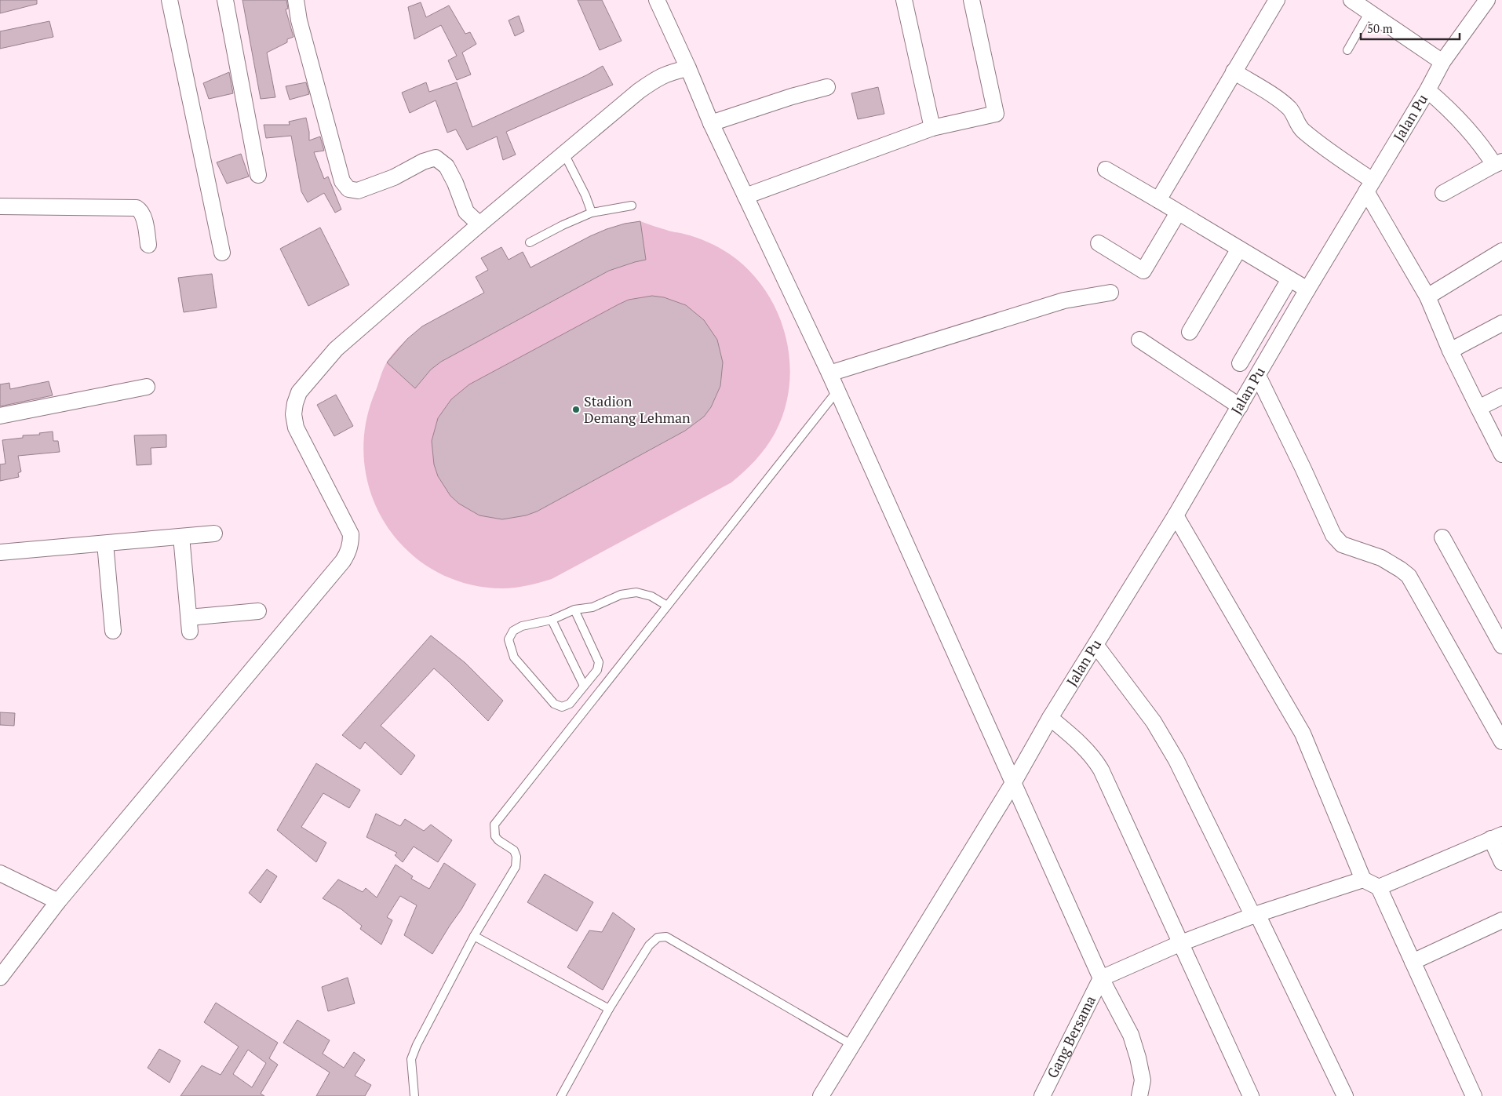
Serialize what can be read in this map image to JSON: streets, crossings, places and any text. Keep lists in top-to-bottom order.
{
  "streets": {
    "street": ["Jalan Pu", "Gang Bersama"]
  },
  "places": ["Stadion Demang Lehman"],
  "scale_bar": "50 m"
}
